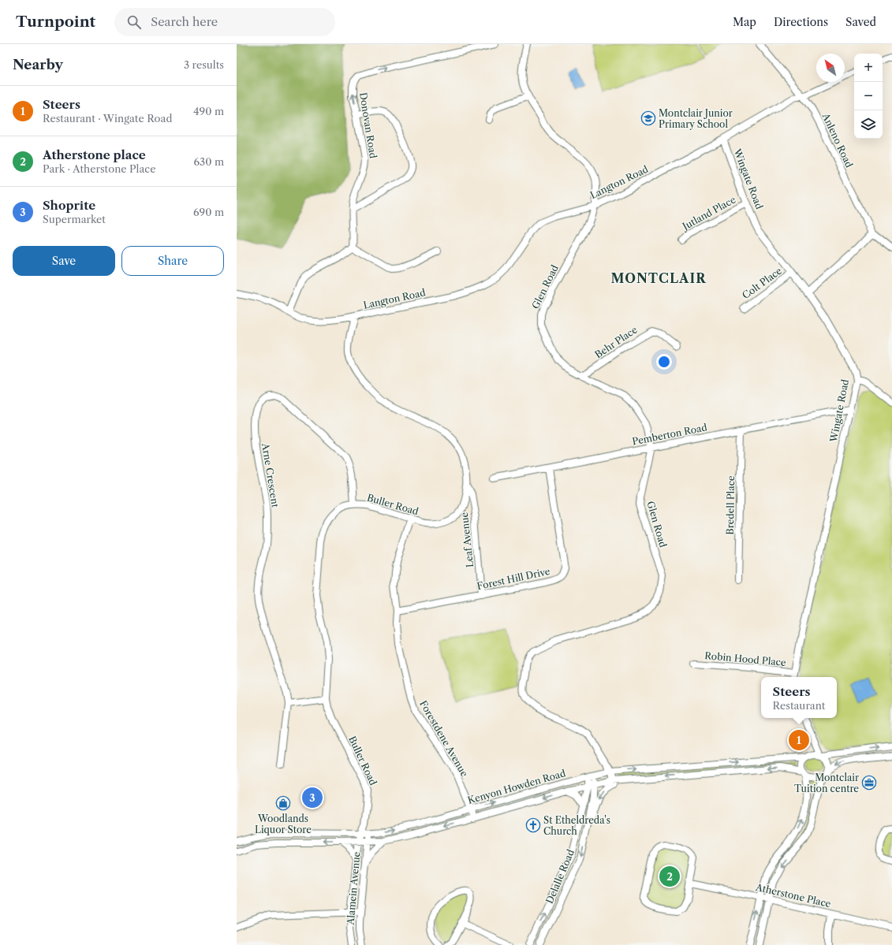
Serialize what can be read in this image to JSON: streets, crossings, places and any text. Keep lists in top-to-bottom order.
{
  "streets": {
    "street": [
      "Donovan Road",
      "Anleno Road",
      "Wingate Road",
      "Langton Road",
      "Jutland Place",
      "Colt Place",
      "Glen Road",
      "Behr Place",
      "Pemberton Road",
      "Arne Crescent",
      "Buller Road",
      "Bredell Place",
      "Leaf Avenue",
      "Forest Hill Drive",
      "Robin Hood Place",
      "Forestdene Avenue",
      "Kenyon Howden Road",
      "Delalle Road",
      "Alamein Avenue",
      "Atherstone Place"
    ]
  },
  "crossings": [
    ["Anleno Road", "Langton Road"],
    ["Wingate Road", "Langton Road"],
    ["Wingate Road", "Jutland Place"],
    ["Wingate Road", "Colt Place"],
    ["Wingate Road", "Pemberton Road"],
    ["Wingate Road", "Robin Hood Place"],
    ["Langton Road", "Glen Road"],
    ["Langton Road", "Buller Road"],
    ["Glen Road", "Behr Place"],
    ["Glen Road", "Pemberton Road"],
    ["Glen Road", "Kenyon Howden Road"],
    ["Pemberton Road", "Bredell Place"],
    ["Pemberton Road", "Forest Hill Drive"],
    ["Arne Crescent", "Buller Road"],
    ["Buller Road", "Leaf Avenue"],
    ["Buller Road", "Forestdene Avenue"],
    ["Buller Road", "Kenyon Howden Road"],
    ["Buller Road", "Alamein Avenue"],
    ["Leaf Avenue", "Forest Hill Drive"],
    ["Forest Hill Drive", "Forestdene Avenue"],
    ["Forestdene Avenue", "Kenyon Howden Road"],
    ["Kenyon Howden Road", "Delalle Road"],
    ["Kenyon Howden Road", "Alamein Avenue"]
  ],
  "one_way": ["Donovan Road"],
  "districts": ["MONTCLAIR"],
  "places": {
    "school or university": ["Montclair Junior Primary School"],
    "office": ["Montclair Tuition centre"],
    "shop": ["Woodlands Liquor Store"],
    "church": ["St Etheldreda's Church"]
  },
  "north": "top left",
  "page": {
    "header": "Turnpoint",
    "search": "Search here",
    "nav": ["Map", "Directions", "Saved"],
    "heading": ["Nearby", "3 results"],
    "map_buttons": ["+", "−"],
    "list": [
      {
        "mark": "1",
        "name": "Steers",
        "note": "Restaurant · Wingate Road",
        "value": "490 m"
      },
      {
        "mark": "2",
        "name": "Atherstone place",
        "note": "Park · Atherstone Place",
        "value": "630 m"
      },
      {
        "mark": "3",
        "name": "Shoprite",
        "note": "Supermarket",
        "value": "690 m"
      }
    ],
    "buttons": ["Save", "Share"],
    "popup": ["Steers", "Restaurant"],
    "pins": ["1", "3", "2"]
  }
}
